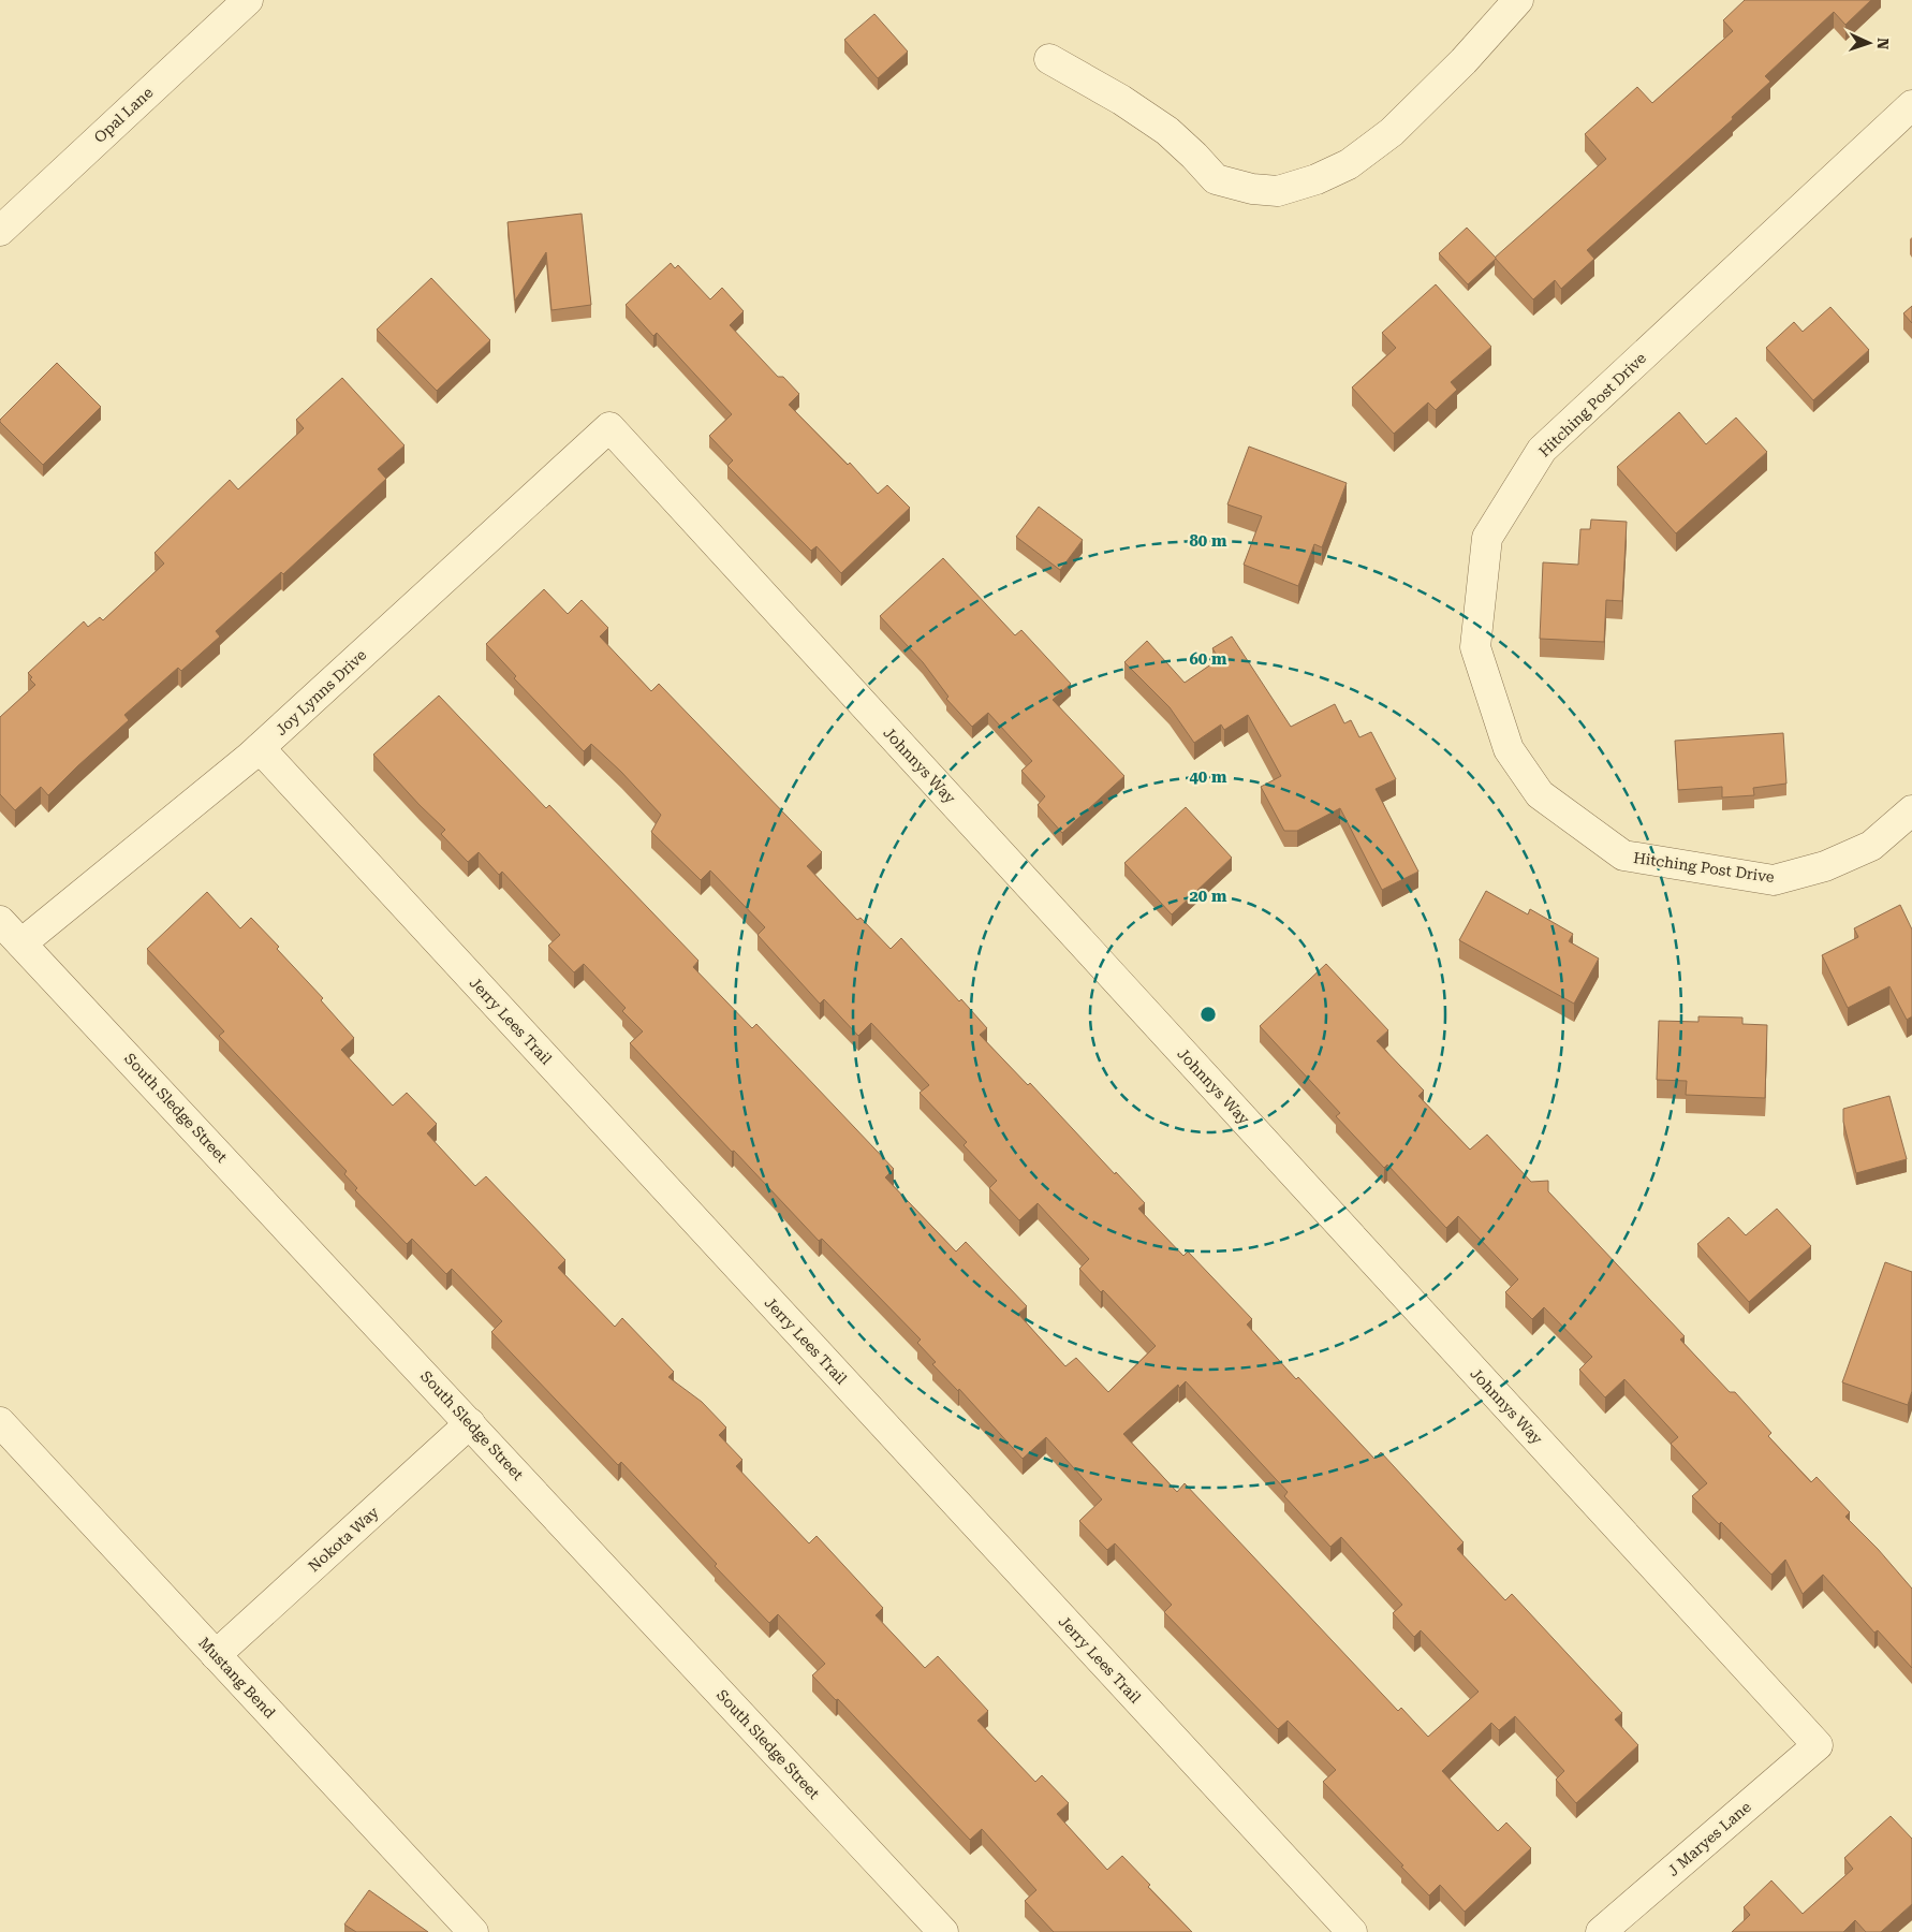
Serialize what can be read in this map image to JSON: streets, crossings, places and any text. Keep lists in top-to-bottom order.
{
  "streets": {
    "street": [
      "Opal Lane",
      "Hitching Post Drive",
      "Joy Lynns Drive",
      "Johnnys Way",
      "Jerry Lees Trail",
      "South Sledge Street",
      "Nokota Way",
      "Mustang Bend",
      "J Maryes Lane"
    ]
  },
  "crossings": [
    ["Joy Lynns Drive", "Johnnys Way"],
    ["Joy Lynns Drive", "Jerry Lees Trail"],
    ["Joy Lynns Drive", "South Sledge Street"],
    ["Johnnys Way", "J Maryes Lane"],
    ["South Sledge Street", "Nokota Way"],
    ["Nokota Way", "Mustang Bend"]
  ],
  "north": "right",
  "rings": [
    "80 m",
    "60 m",
    "40 m",
    "20 m"
  ]
}
